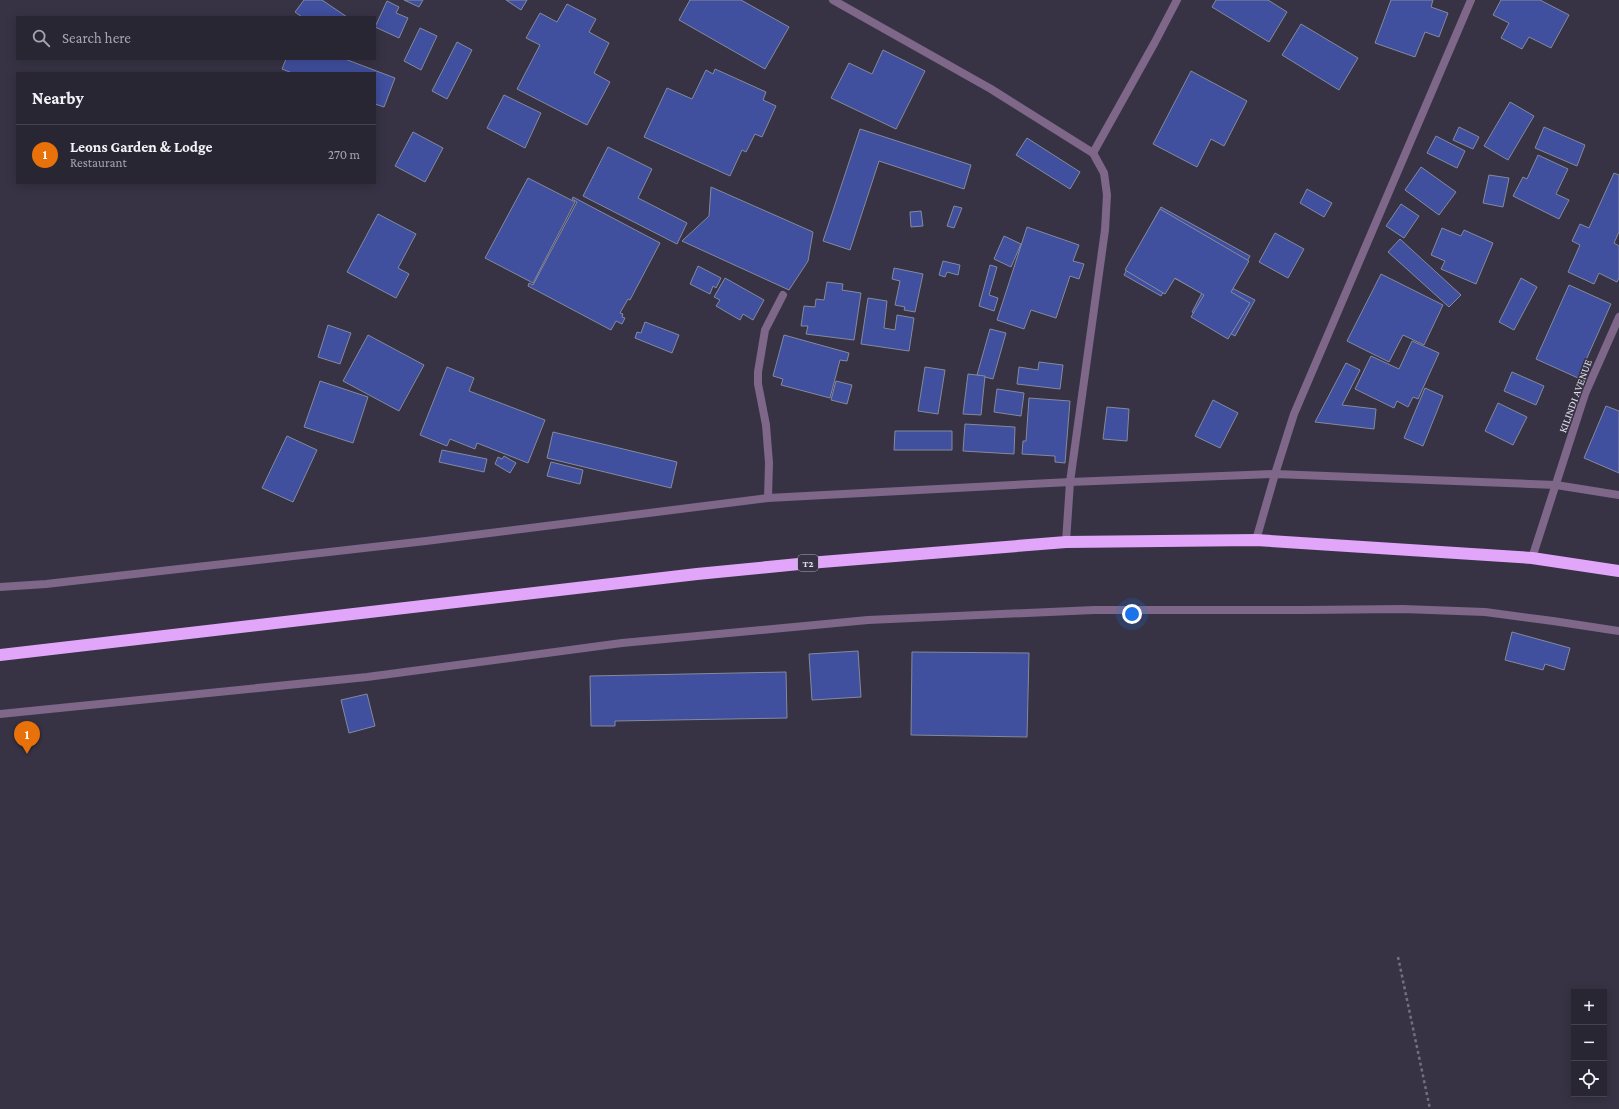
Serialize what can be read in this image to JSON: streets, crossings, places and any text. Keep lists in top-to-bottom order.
{
  "streets": {
    "highway": ["T2"],
    "street": ["KILINDI AVENUE"]
  },
  "crossings": [
    ["KILINDI AVENUE", "T2"]
  ],
  "page": {
    "search": "Search here",
    "heading": "Nearby",
    "list": [
      {
        "mark": "1",
        "name": "Leons Garden & Lodge",
        "note": "Restaurant",
        "value": "270 m"
      }
    ],
    "pins": "1",
    "map_buttons": ["+", "−"]
  }
}
